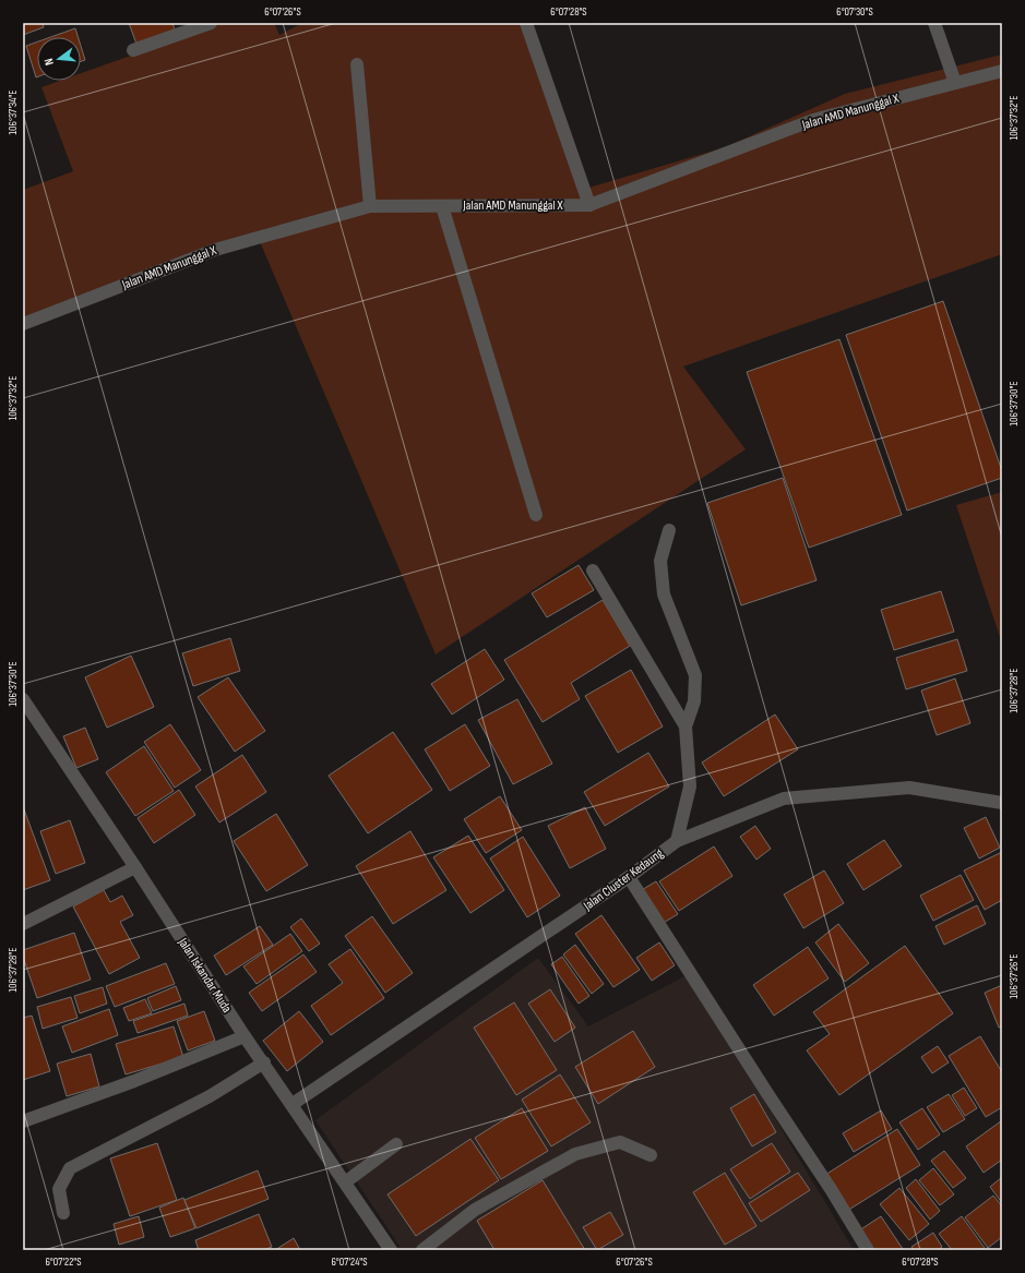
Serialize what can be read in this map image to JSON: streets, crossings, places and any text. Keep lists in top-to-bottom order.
{
  "streets": {
    "street": ["Jalan AMD Manunggal X", "Jalan Cluster Kedaung", "Jalan Iskandar Muda"]
  },
  "crossings": [
    ["Jalan Cluster Kedaung", "Jalan Iskandar Muda"]
  ],
  "north": "left",
  "coordinates": [
    "6°07'26\"S",
    "6°07'28\"S",
    "6°07'30\"S",
    "106°37'34\"E",
    "106°37'32\"E",
    "106°37'30\"E",
    "106°37'28\"E",
    "106°37'26\"E",
    "6°07'22\"S",
    "6°07'24\"S"
  ]
}
